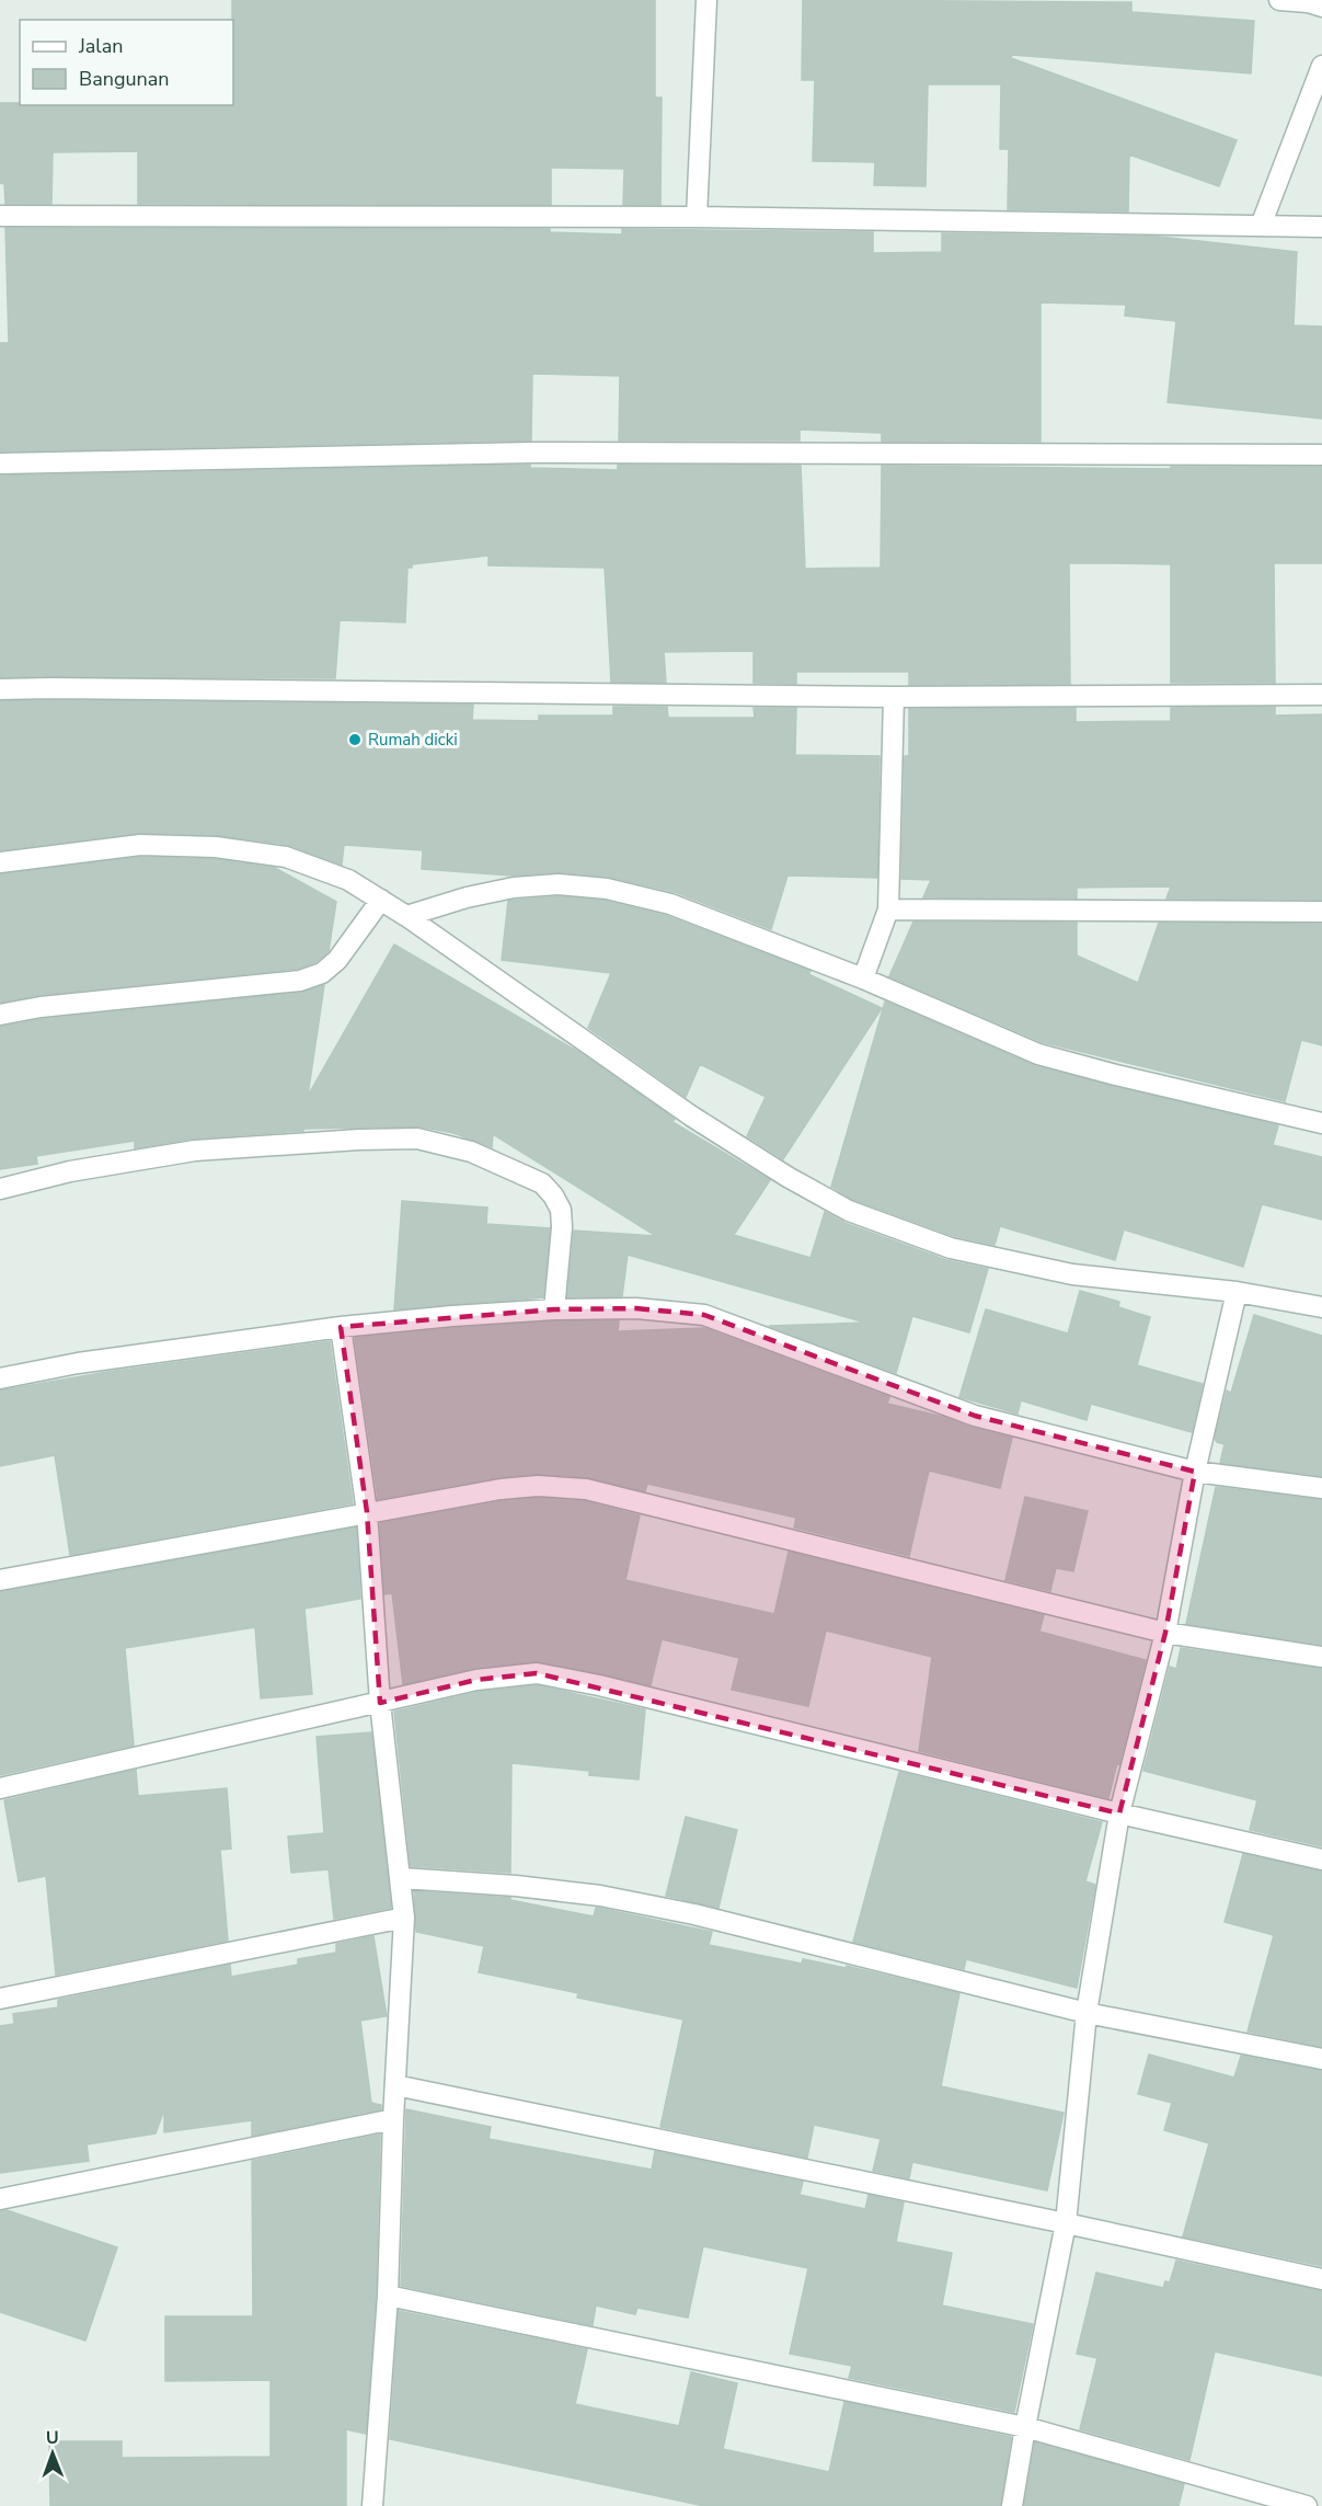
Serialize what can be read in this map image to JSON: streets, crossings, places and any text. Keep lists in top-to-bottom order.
{
  "places": ["Rumah dicki"],
  "legend": ["Jalan", "Bangunan"],
  "north": "top"
}
